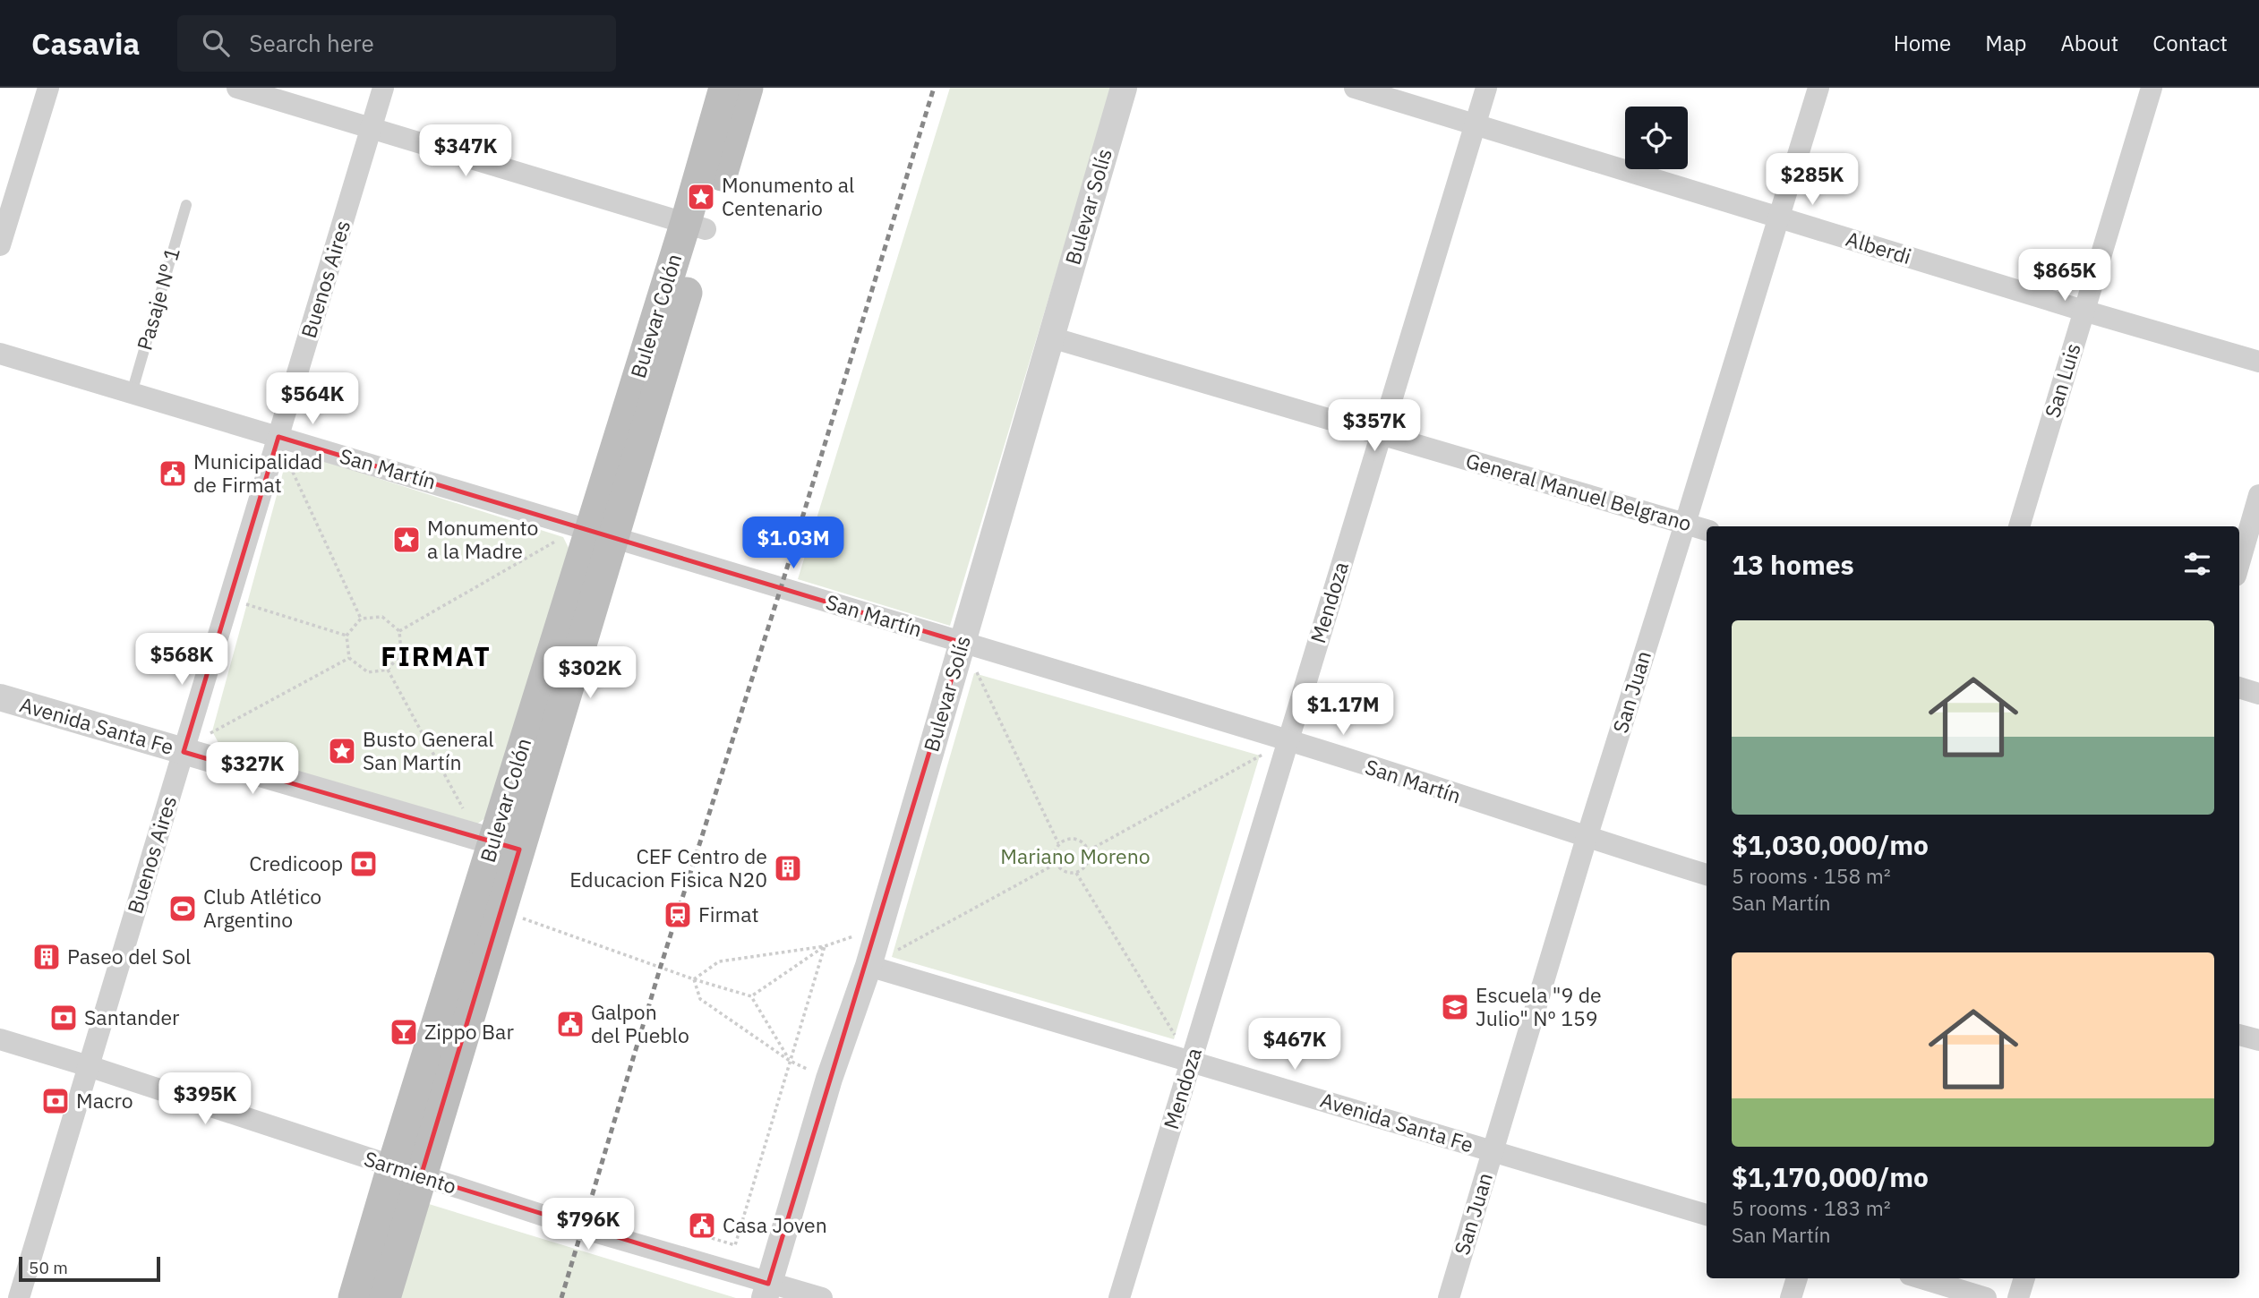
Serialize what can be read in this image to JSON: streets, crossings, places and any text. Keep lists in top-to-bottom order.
{
  "streets": {
    "main road": ["Bulevar Colón"],
    "street": [
      "Bulevar Solís",
      "Alberdi",
      "Buenos Aires",
      "San Luis",
      "San Martín",
      "General Manuel Belgrano",
      "Mendoza",
      "San Juan",
      "Avenida Santa Fe",
      "Sarmiento"
    ],
    "lane": ["Pasaje Nº 1"]
  },
  "crossings": [
    ["Bulevar Solís", "San Martín"],
    ["Bulevar Solís", "General Manuel Belgrano"],
    ["Bulevar Solís", "Avenida Santa Fe"],
    ["Bulevar Solís", "Sarmiento"],
    ["Alberdi", "San Luis"],
    ["Alberdi", "Mendoza"],
    ["Alberdi", "San Juan"],
    ["Buenos Aires", "San Martín"],
    ["Buenos Aires", "Avenida Santa Fe"],
    ["Buenos Aires", "Sarmiento"],
    ["Pasaje Nº 1", "San Martín"],
    ["Bulevar Colón", "San Martín"],
    ["Bulevar Colón", "Avenida Santa Fe"],
    ["Bulevar Colón", "Sarmiento"],
    ["San Martín", "Mendoza"],
    ["San Martín", "San Juan"],
    ["General Manuel Belgrano", "Mendoza"],
    ["General Manuel Belgrano", "San Juan"],
    ["Mendoza", "Avenida Santa Fe"],
    ["San Juan", "Avenida Santa Fe"]
  ],
  "districts": ["FIRMAT"],
  "parks": ["Mariano Moreno"],
  "places": {
    "place": ["Monumento al Centenario", "Monumento a la Madre", "Busto General San Martín"],
    "public building": ["Municipalidad de Firmat", "Galpon del Pueblo", "Casa Joven"],
    "bank": ["Credicoop", "Santander", "Macro"],
    "building": ["CEF Centro de Educacion Fisica N20", "Paseo del Sol"],
    "sports": ["Club Atlético Argentino"],
    "station": ["Firmat"],
    "school or university": ["Escuela \"9 de Julio\" Nº 159"],
    "bar": ["Zippo Bar"]
  },
  "scale_bar": "50 m",
  "page": {
    "header": "Casavia",
    "search": "Search here",
    "nav": [
      "Home",
      "Map",
      "About",
      "Contact"
    ],
    "price": [
      "$347K",
      "$285K",
      "$865K",
      "$564K",
      "$357K",
      "$1.03M",
      "$568K",
      "$302K",
      "$1.17M",
      "$327K",
      "$467K",
      "$395K",
      "$796K"
    ],
    "heading": "13 homes",
    "list": [
      {
        "name": "$1,030,000/mo",
        "note": "5 rooms · 158 m² · San Martín"
      },
      {
        "name": "$1,170,000/mo",
        "note": "5 rooms · 183 m² · San Martín"
      }
    ],
    "scale": "50 m"
  }
}
